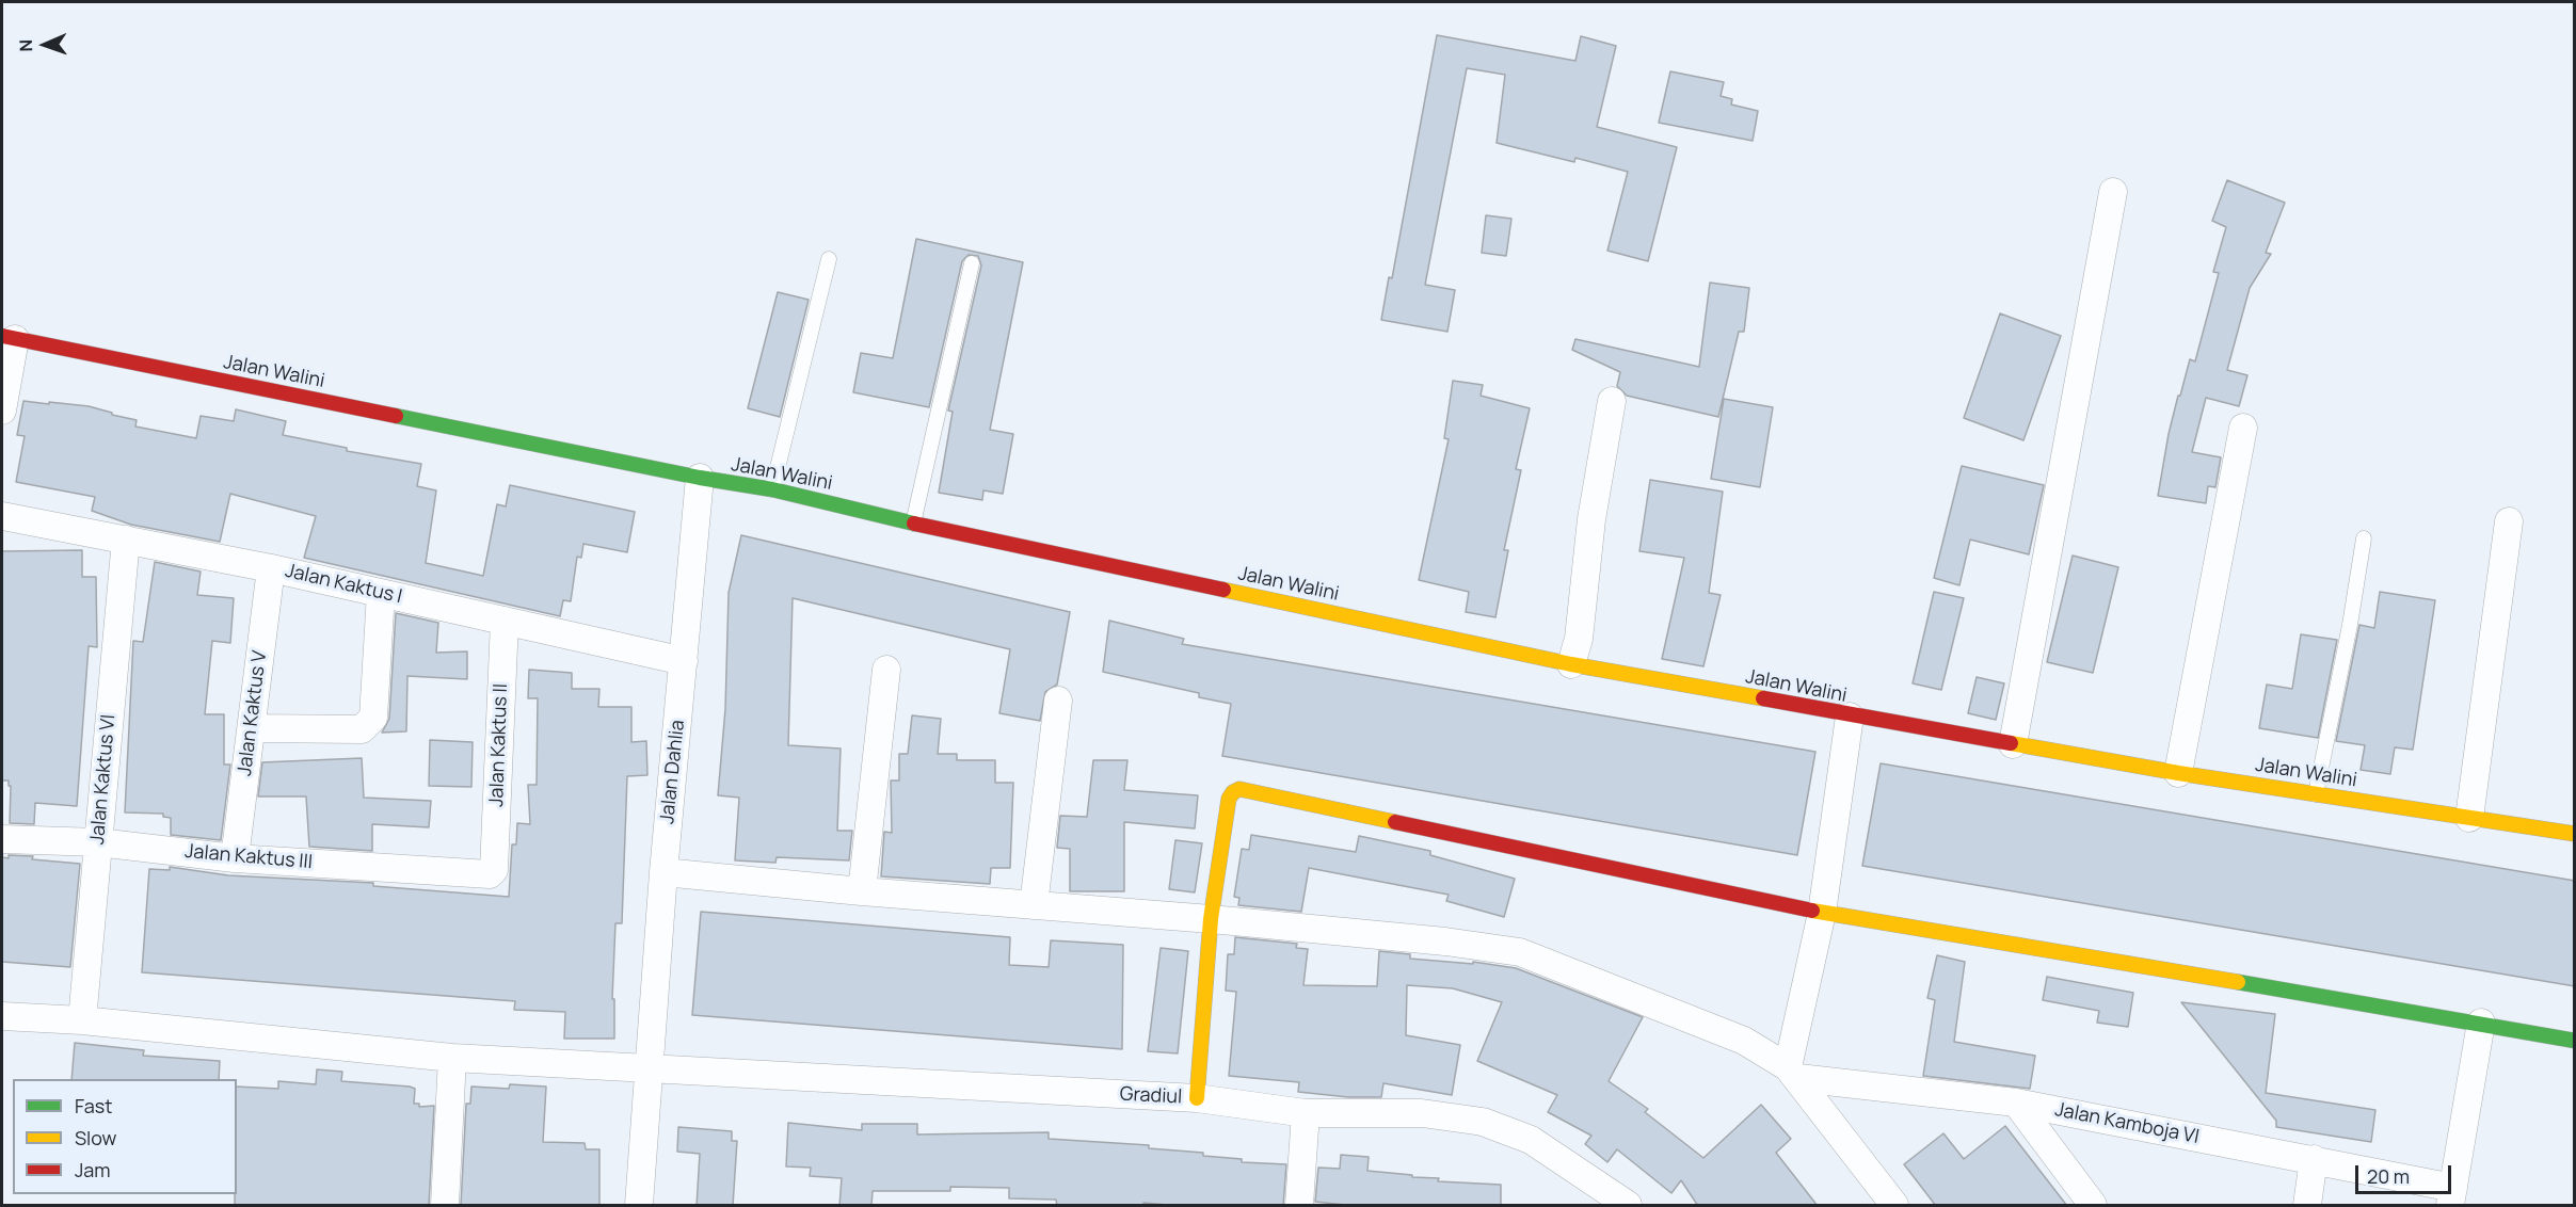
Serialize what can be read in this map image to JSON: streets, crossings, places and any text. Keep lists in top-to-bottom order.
{
  "streets": {
    "street": [
      "Jalan Walini",
      "Jalan Kaktus I",
      "Jalan Kaktus V",
      "Jalan Kaktus II",
      "Jalan Dahlia",
      "Jalan Kaktus VI",
      "Jalan Kaktus III",
      "Gradiul",
      "Jalan Kamboja VI"
    ]
  },
  "crossings": [
    ["Jalan Walini", "Jalan Dahlia"],
    ["Jalan Kaktus I", "Jalan Kaktus V"],
    ["Jalan Kaktus I", "Jalan Kaktus II"],
    ["Jalan Kaktus I", "Jalan Dahlia"],
    ["Jalan Kaktus I", "Jalan Kaktus VI"],
    ["Jalan Kaktus V", "Jalan Kaktus III"],
    ["Jalan Kaktus II", "Jalan Kaktus III"],
    ["Jalan Dahlia", "Gradiul"],
    ["Jalan Kaktus VI", "Jalan Kaktus III"],
    ["Jalan Kaktus VI", "Gradiul"]
  ],
  "legend": ["Fast", "Slow", "Jam"],
  "scale_bar": "20 m",
  "north": "left"
}
